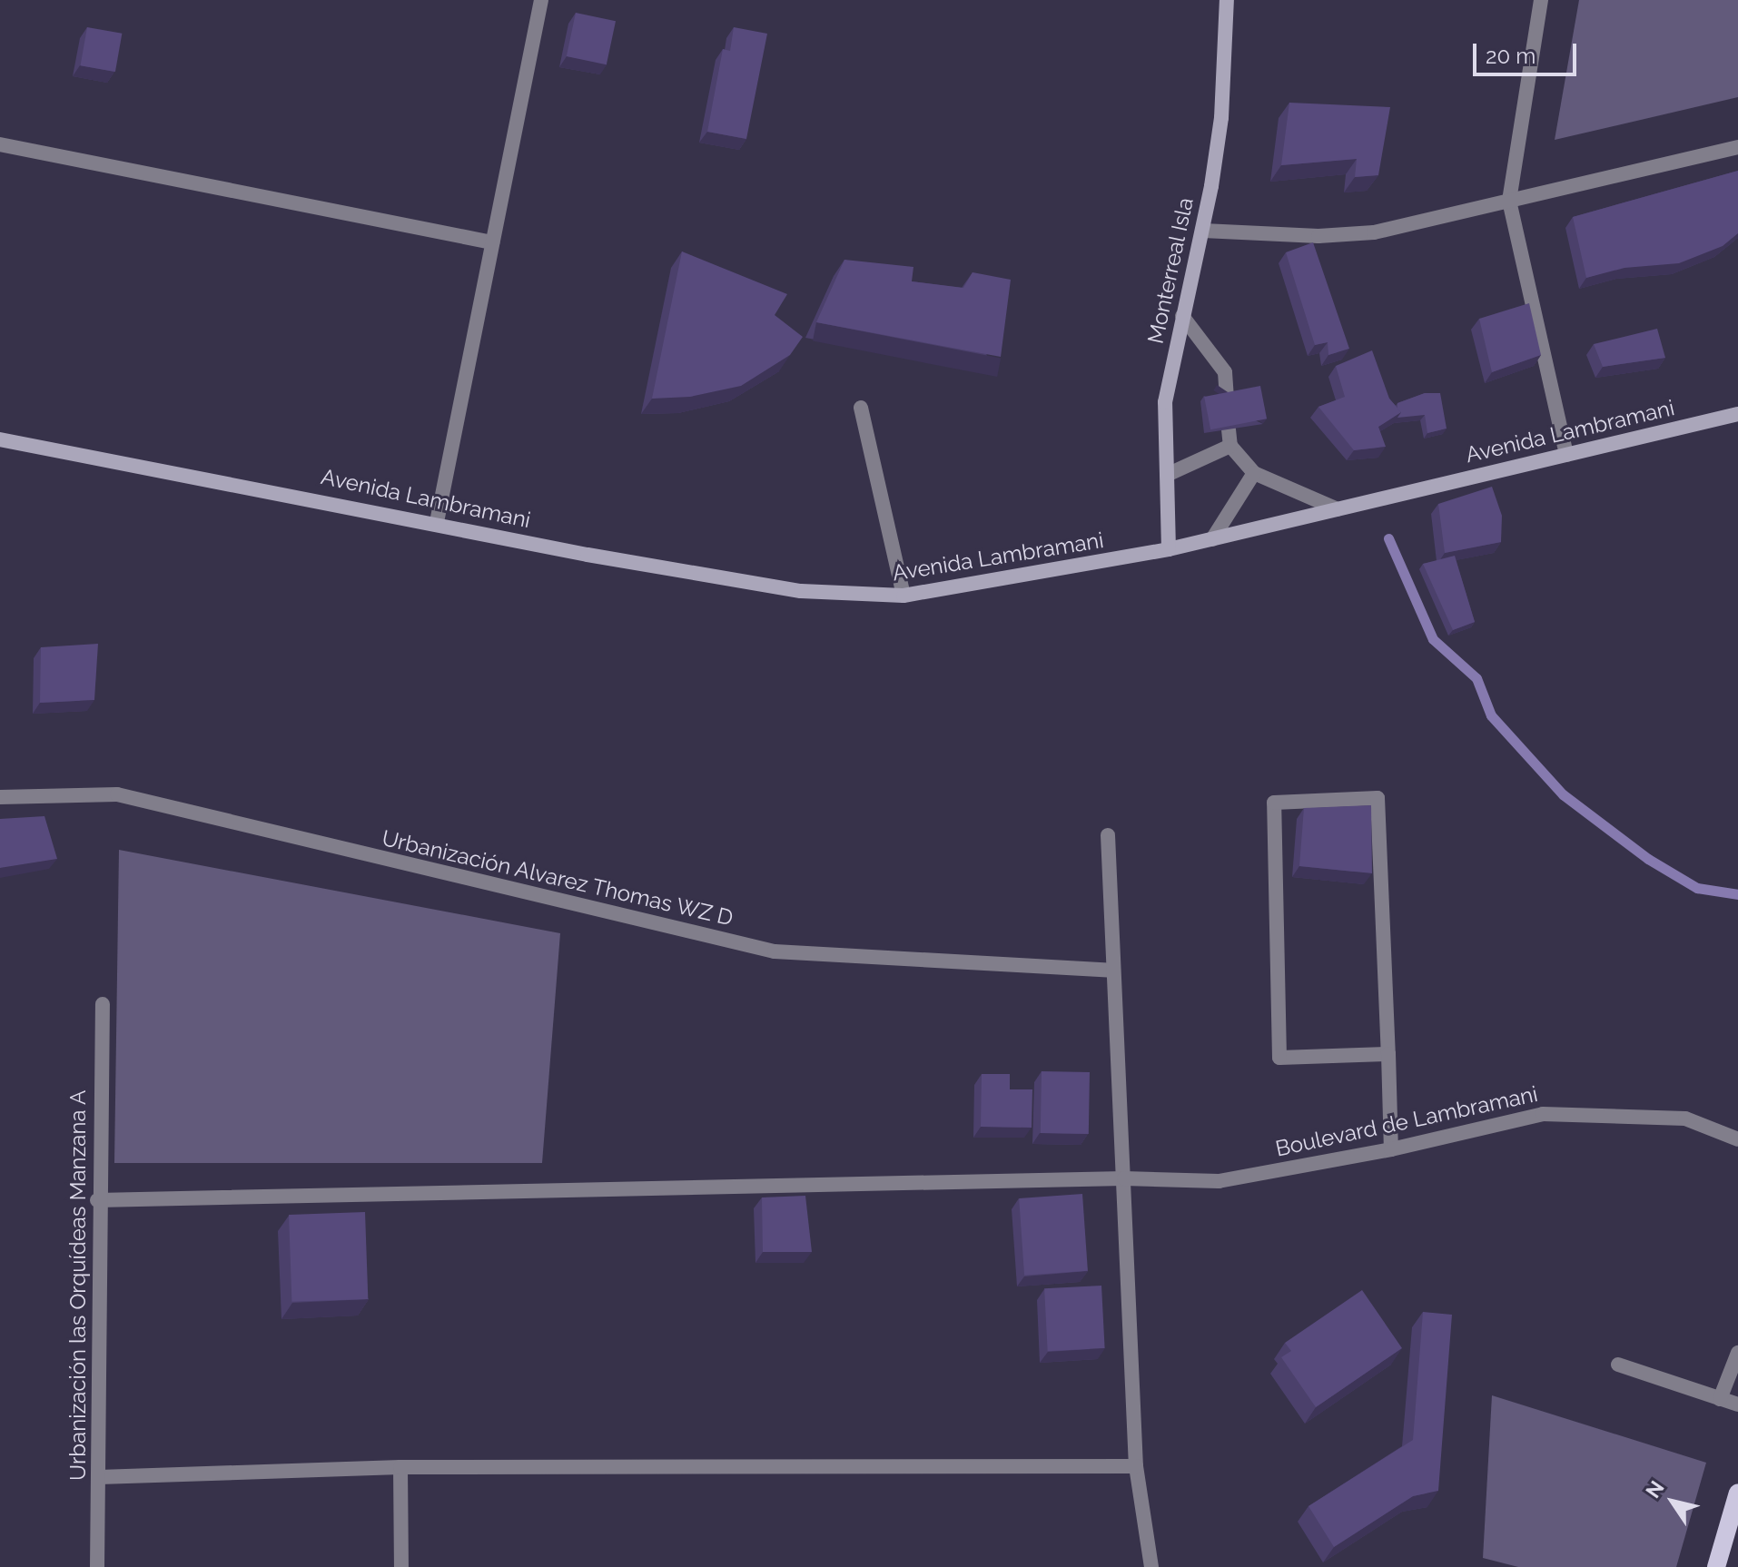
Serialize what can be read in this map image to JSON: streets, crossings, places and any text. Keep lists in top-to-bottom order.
{
  "streets": {
    "main road": ["Monterreal Isla", "Avenida Lambramani"],
    "street": ["Urbanización Alvarez Thomas WZ D", "Boulevard de Lambramani", "Urbanización las Orquídeas Manzana A"]
  },
  "crossings": [
    ["Monterreal Isla", "Avenida Lambramani"],
    ["Boulevard de Lambramani", "Urbanización las Orquídeas Manzana A"]
  ],
  "scale_bar": "20 m",
  "north": "top left"
}
